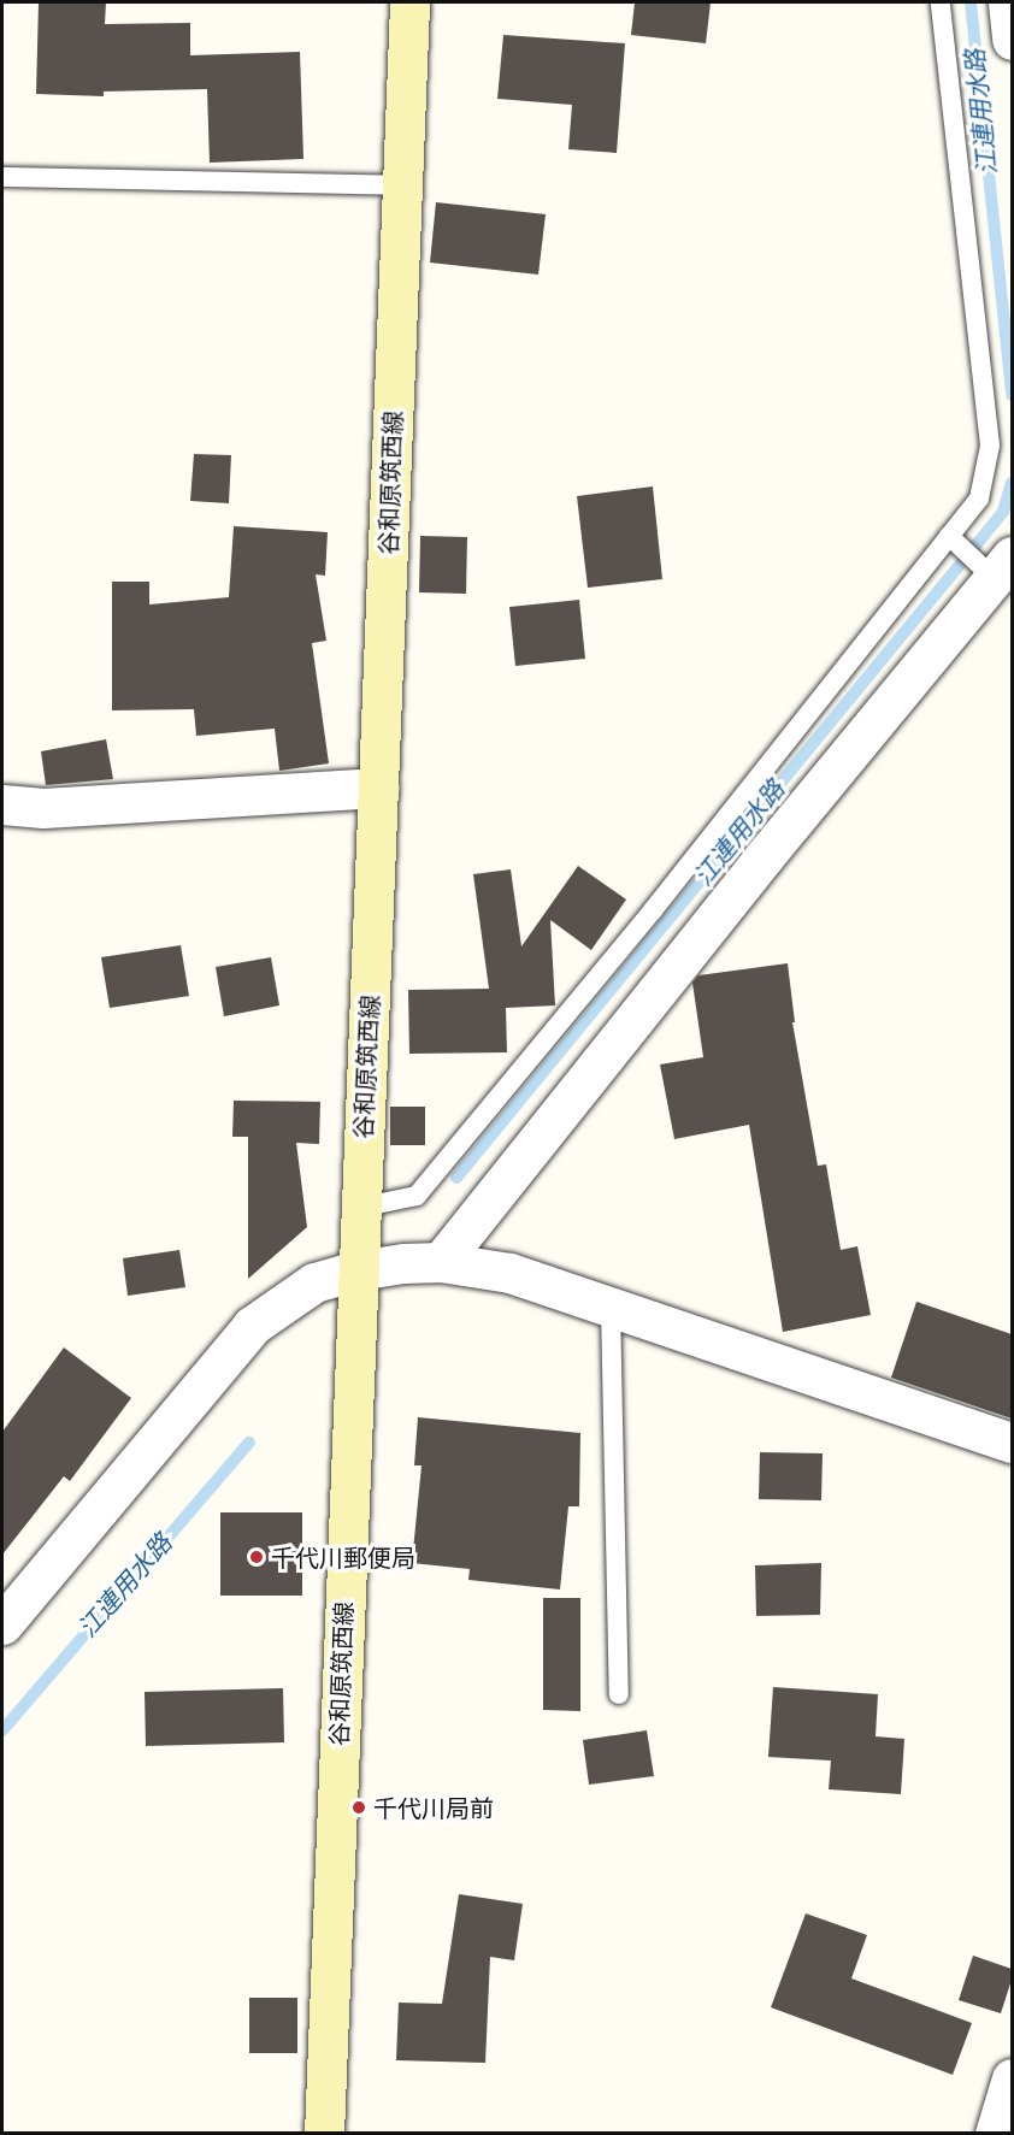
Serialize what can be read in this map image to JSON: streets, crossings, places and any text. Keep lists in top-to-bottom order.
{
  "streets": {
    "main road": ["谷和原筑西線"]
  },
  "water": ["江連用水路"],
  "places": ["千代川郵便局", "千代川局前"]
}
